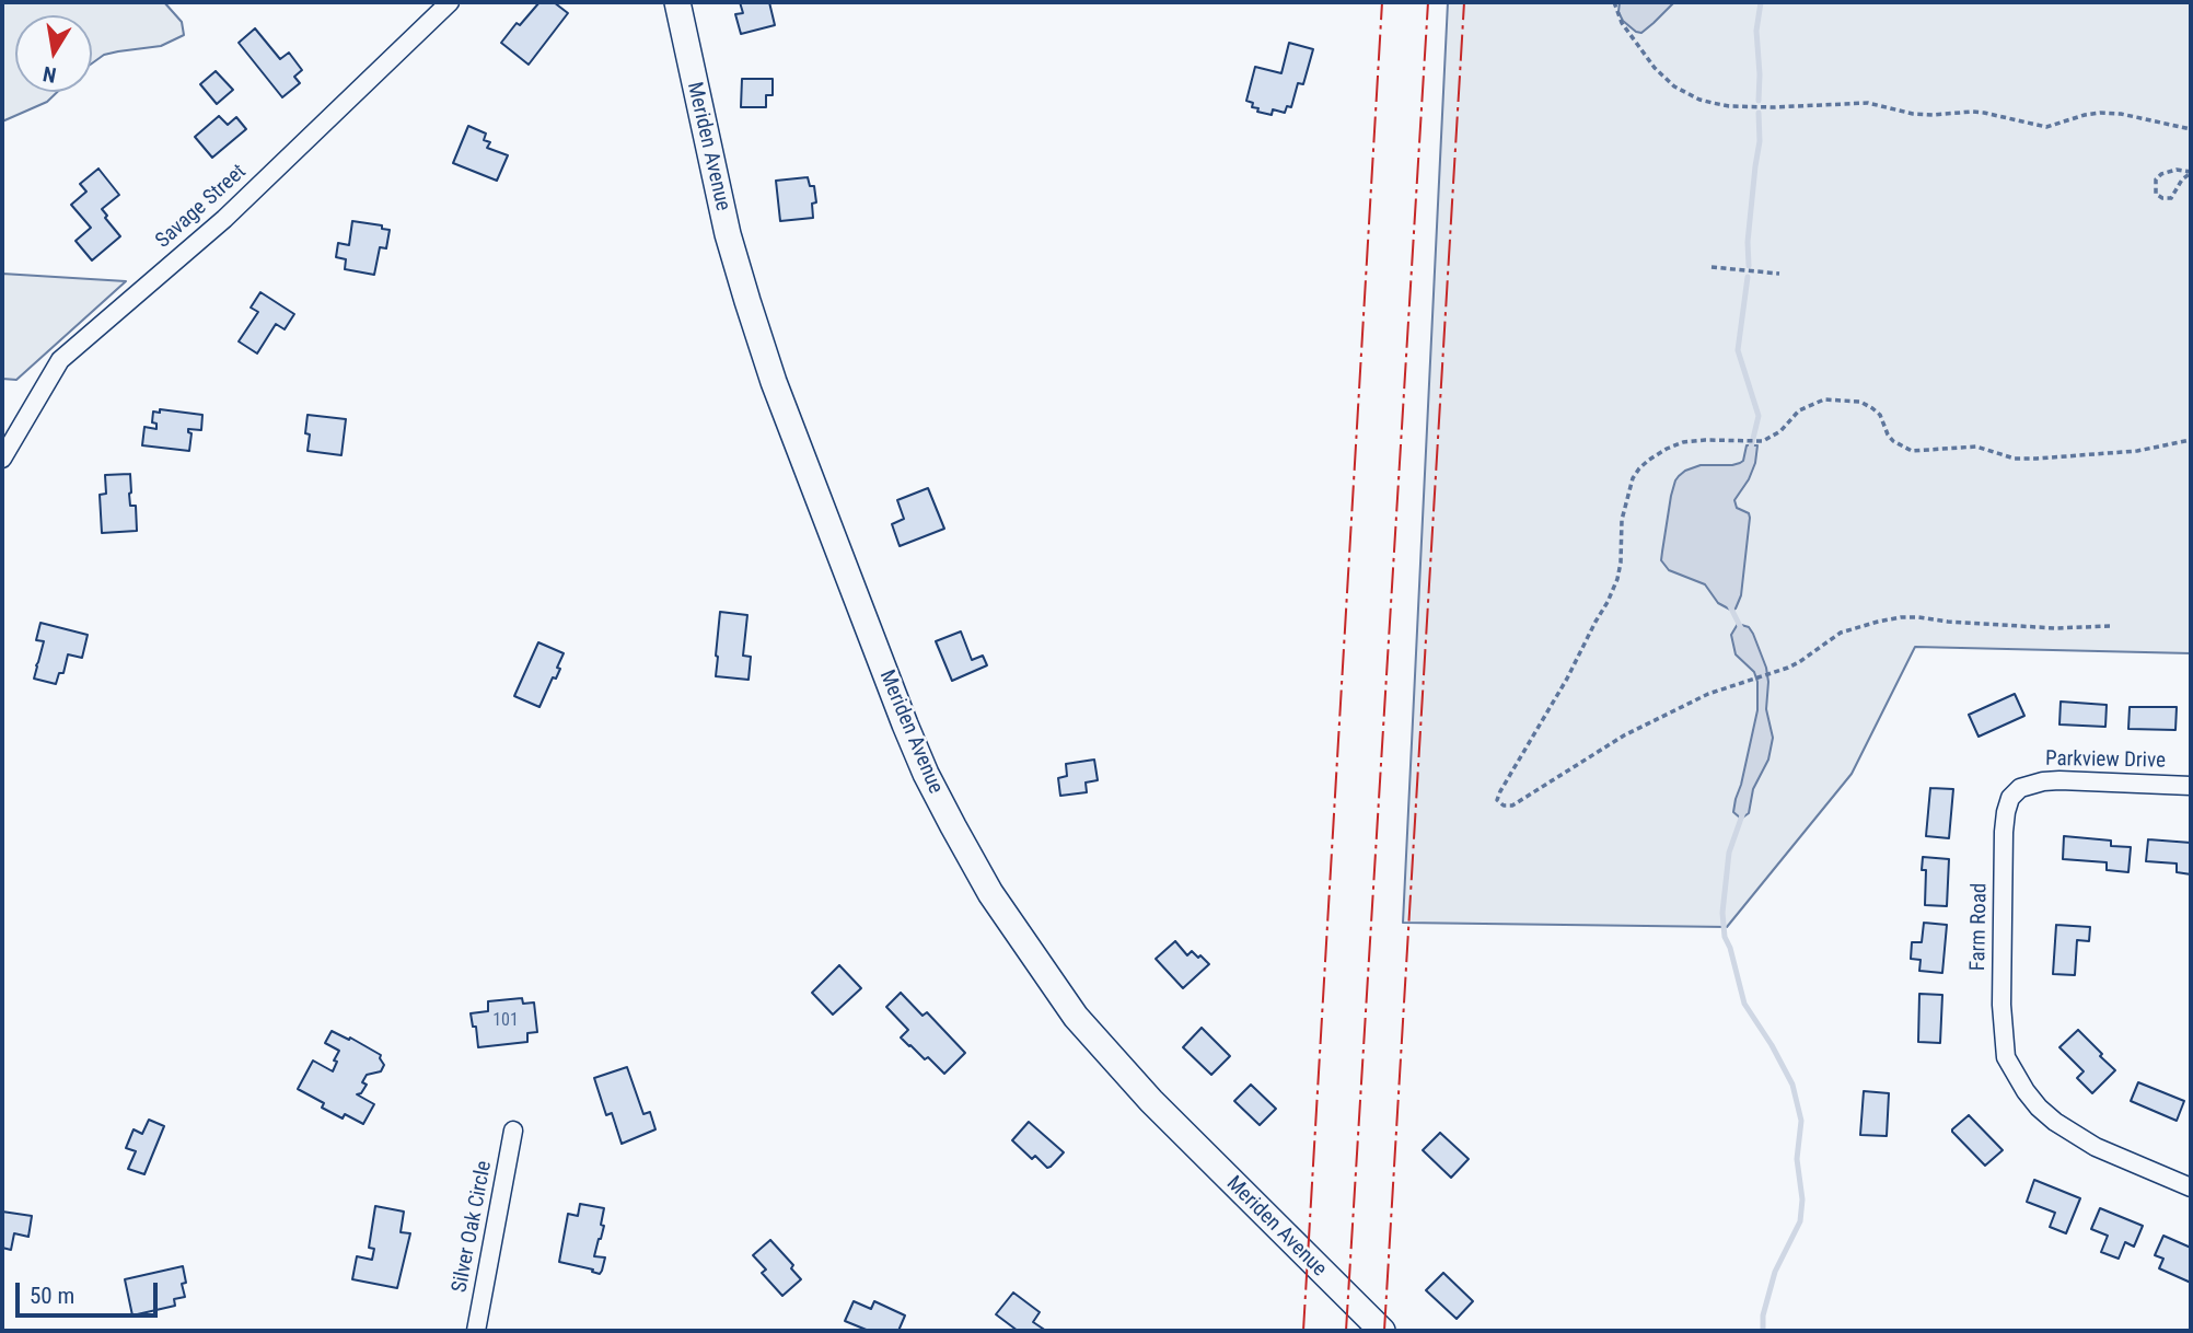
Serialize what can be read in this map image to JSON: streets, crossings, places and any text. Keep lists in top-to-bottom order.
{
  "streets": {
    "main road": ["Meriden Avenue"],
    "street": [
      "Savage Street",
      "Parkview Drive",
      "Farm Road",
      "Silver Oak Circle"
    ]
  },
  "crossings": [
    ["Parkview Drive", "Farm Road"]
  ],
  "house_numbers": ["101"],
  "scale_bar": "50 m",
  "north": "bottom"
}
